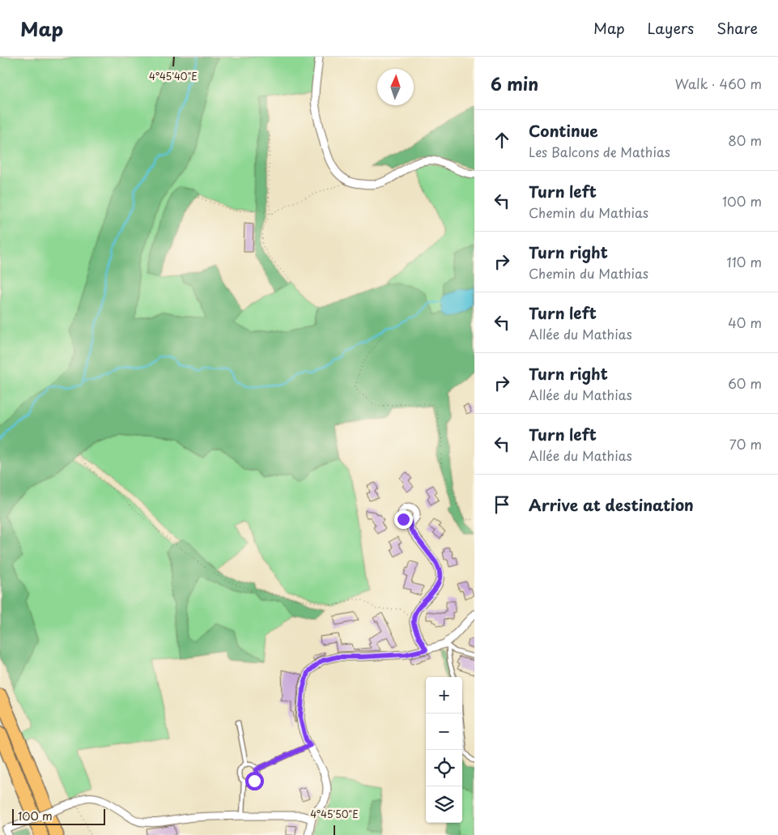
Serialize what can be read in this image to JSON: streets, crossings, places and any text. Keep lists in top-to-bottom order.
{
  "scale_bar": "100 m",
  "north": "top",
  "page": {
    "header": "Map",
    "nav": ["Map", "Layers", "Share"],
    "heading": ["6 min", "Walk · 460 m"],
    "list": [
      ["Continue", "Les Balcons de Mathias", "80 m"],
      ["Turn left", "Chemin du Mathias", "100 m"],
      ["Turn right", "Chemin du Mathias", "110 m"],
      ["Turn left", "Allée du Mathias", "40 m"],
      ["Turn right", "Allée du Mathias", "60 m"],
      ["Turn left", "Allée du Mathias", "70 m"],
      "Arrive at destination"
    ],
    "map_buttons": ["+", "−"],
    "scale": "100 m"
  },
  "coordinates": ["4°45'40\"E", "4°45'50\"E"]
}
